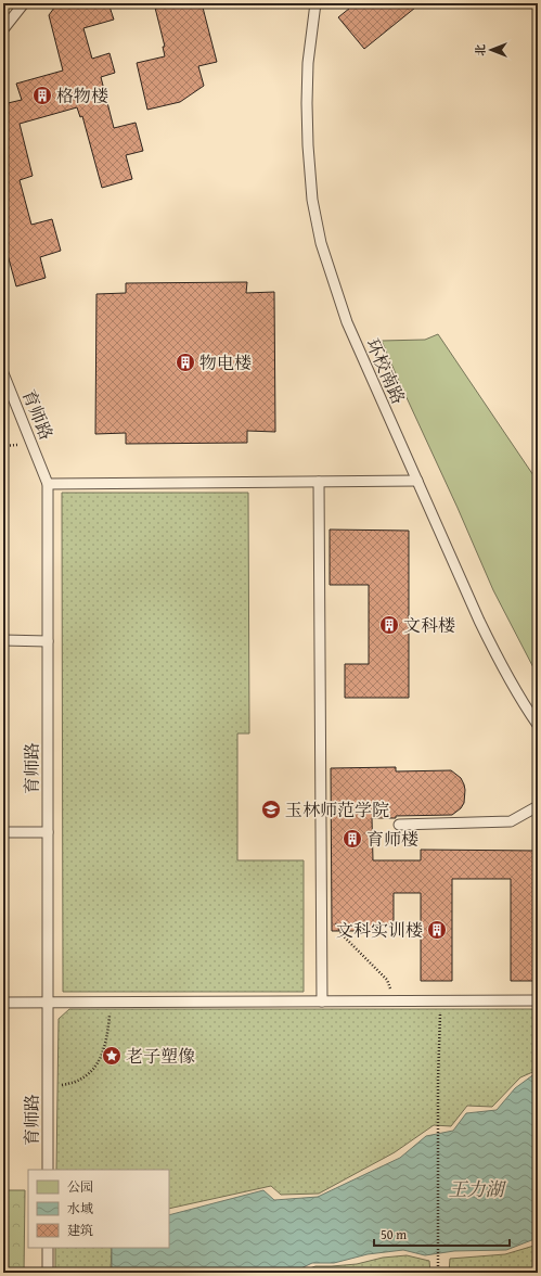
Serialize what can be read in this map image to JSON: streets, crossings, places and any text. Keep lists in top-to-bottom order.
{
  "streets": {
    "lane": ["环校南路", "育师路"]
  },
  "water": ["王力湖"],
  "places": {
    "building": [
      "格物楼",
      "物电楼",
      "文科楼",
      "育师楼",
      "文科实训楼"
    ],
    "school or university": ["玉林师范学院"],
    "place": ["老子塑像"]
  },
  "legend": ["公园", "水域", "建筑"],
  "scale_bar": "50 m",
  "north": "left"
}
